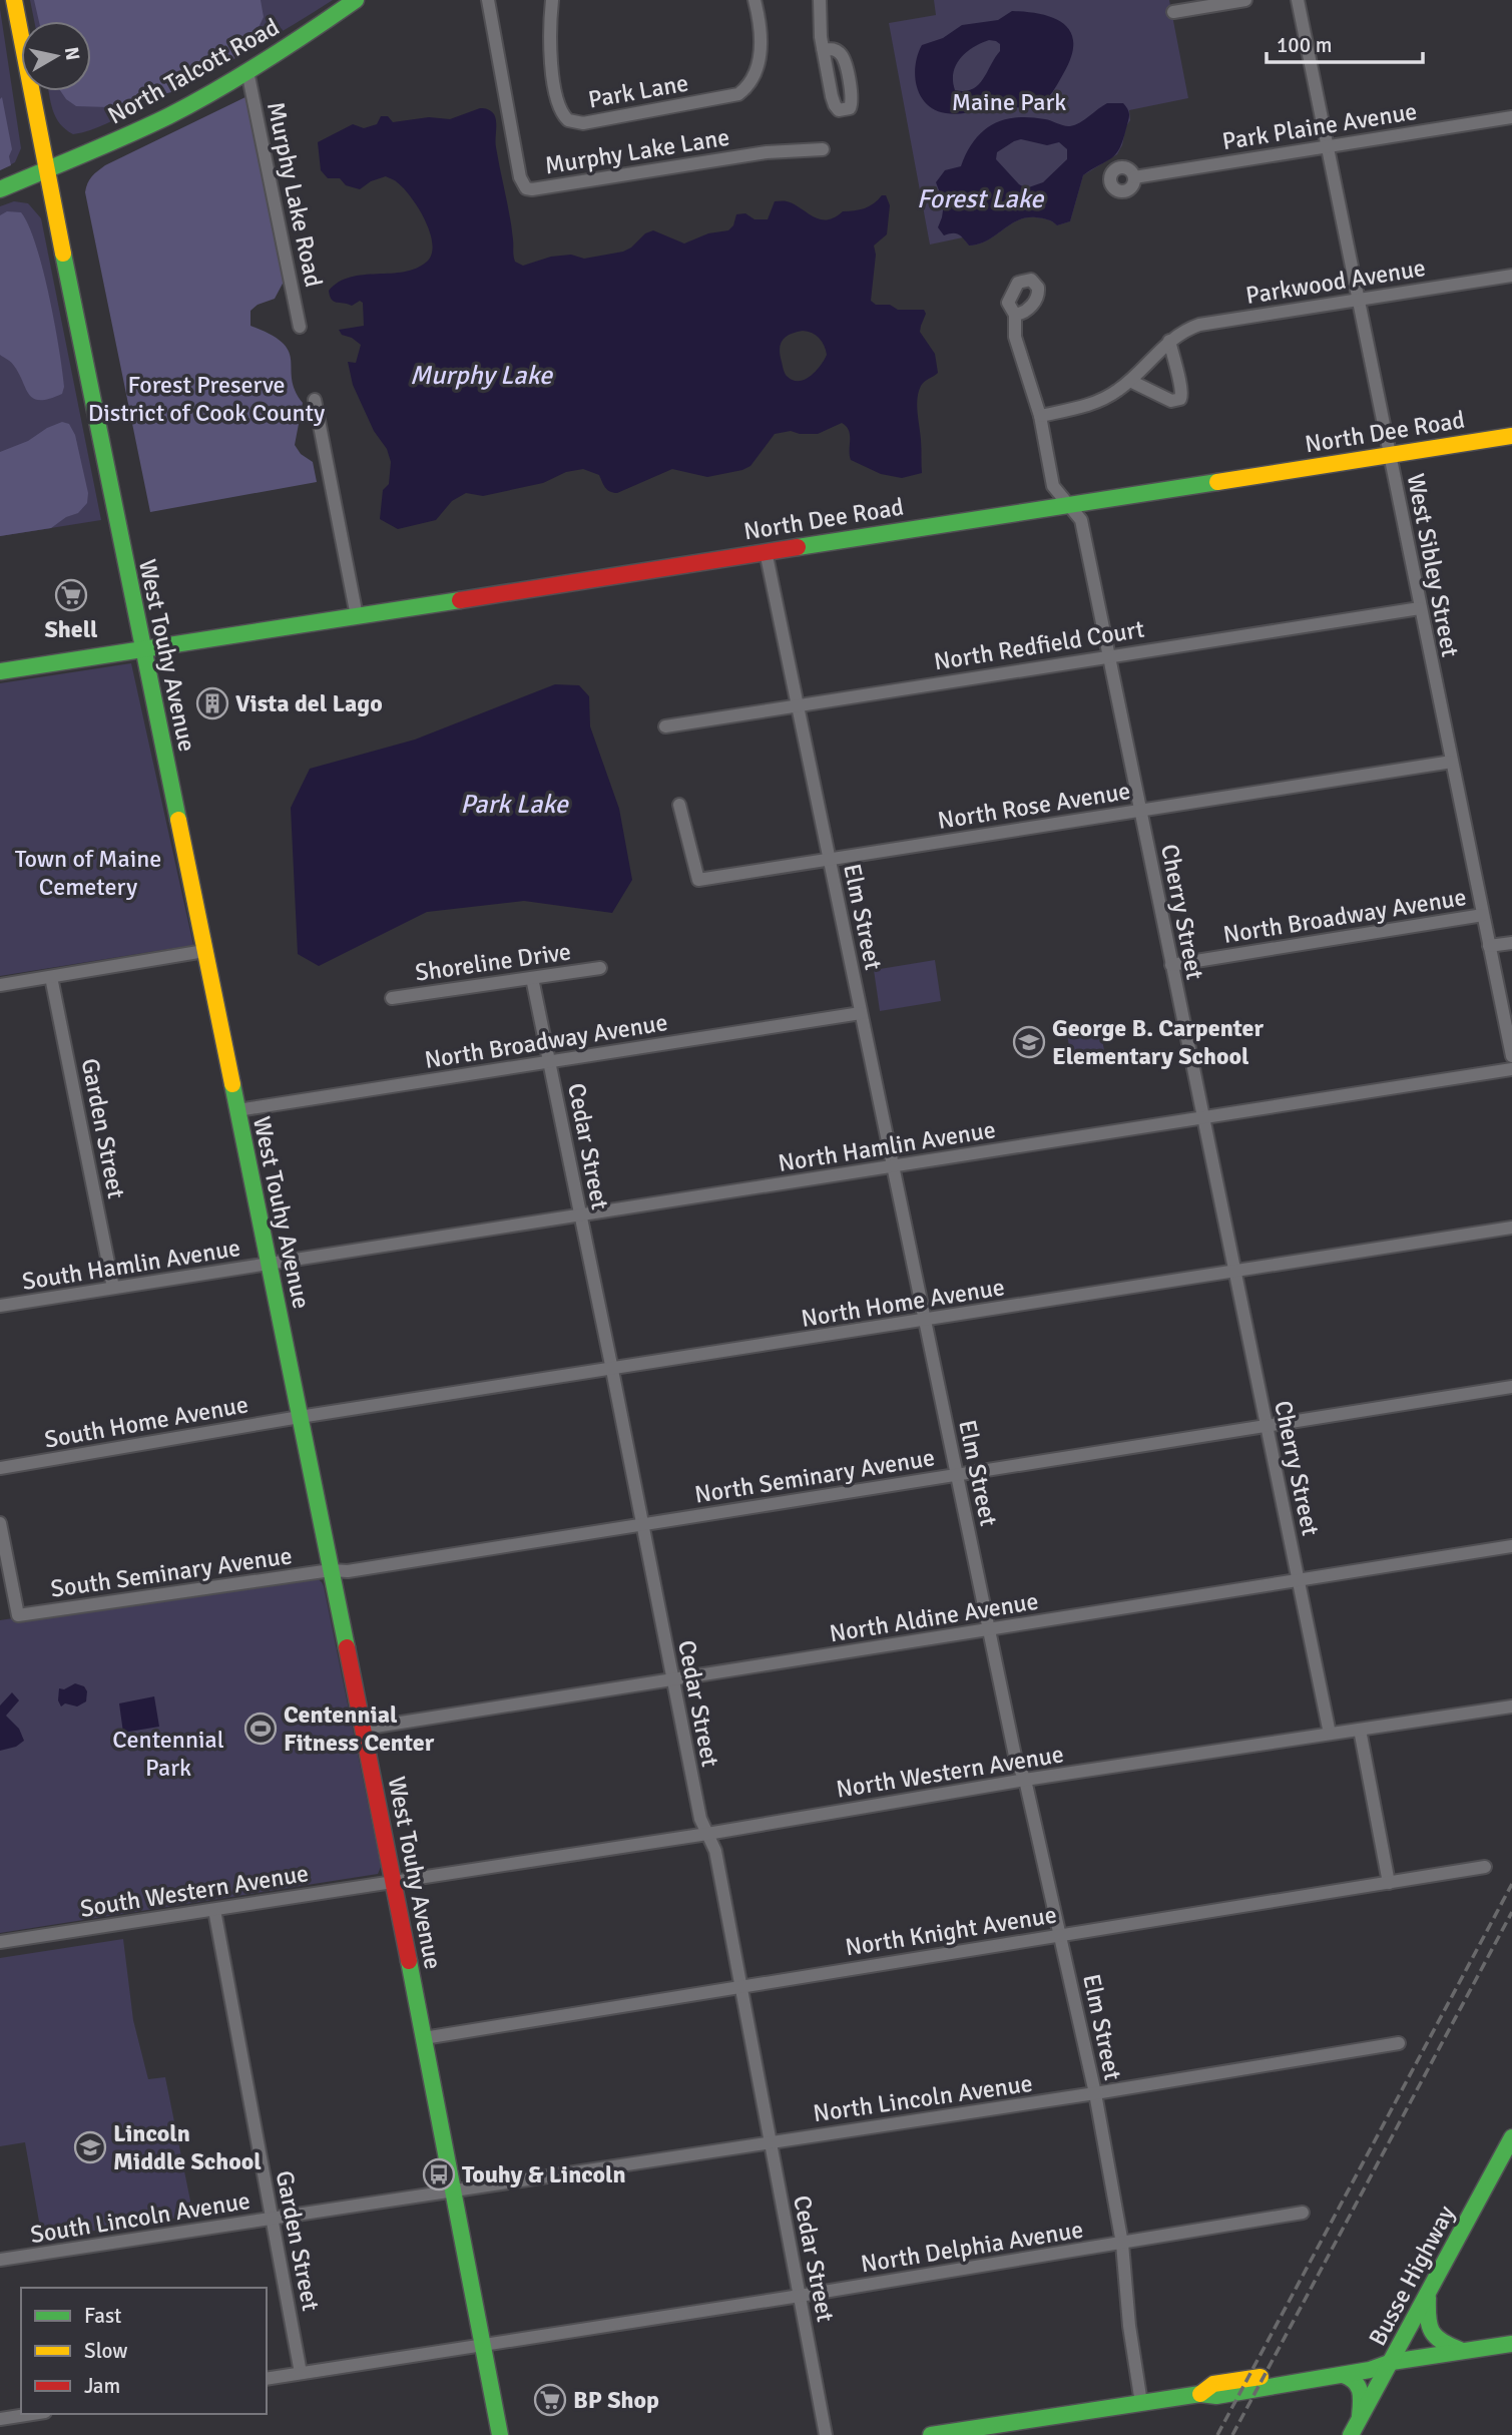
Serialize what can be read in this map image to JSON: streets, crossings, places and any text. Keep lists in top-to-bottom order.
{
  "streets": {
    "main road": [
      "North Talcott Road",
      "North Dee Road",
      "West Touhy Avenue",
      "Busse Highway"
    ],
    "street": [
      "Park Lane",
      "Park Plaine Avenue",
      "Murphy Lake Lane",
      "Murphy Lake Road",
      "Parkwood Avenue",
      "West Sibley Street",
      "North Redfield Court",
      "North Rose Avenue",
      "Cherry Street",
      "North Broadway Avenue",
      "Elm Street",
      "Shoreline Drive",
      "Garden Street",
      "Cedar Street",
      "North Hamlin Avenue",
      "South Hamlin Avenue",
      "North Home Avenue",
      "South Home Avenue",
      "North Seminary Avenue",
      "South Seminary Avenue",
      "North Aldine Avenue",
      "North Western Avenue",
      "South Western Avenue",
      "North Knight Avenue",
      "North Lincoln Avenue",
      "South Lincoln Avenue",
      "North Delphia Avenue"
    ]
  },
  "crossings": [
    ["North Talcott Road", "Murphy Lake Road"],
    ["North Talcott Road", "West Touhy Avenue"],
    ["Park Plaine Avenue", "West Sibley Street"],
    ["Parkwood Avenue", "West Sibley Street"],
    ["Parkwood Avenue", "Cherry Street"],
    ["North Dee Road", "West Sibley Street"],
    ["North Dee Road", "West Touhy Avenue"],
    ["North Dee Road", "Cherry Street"],
    ["North Dee Road", "Elm Street"],
    ["West Sibley Street", "North Redfield Court"],
    ["West Sibley Street", "North Rose Avenue"],
    ["West Sibley Street", "North Broadway Avenue"],
    ["North Redfield Court", "Cherry Street"],
    ["North Redfield Court", "Elm Street"],
    ["West Touhy Avenue", "North Broadway Avenue"],
    ["West Touhy Avenue", "North Hamlin Avenue"],
    ["West Touhy Avenue", "South Hamlin Avenue"],
    ["West Touhy Avenue", "North Home Avenue"],
    ["West Touhy Avenue", "South Home Avenue"],
    ["West Touhy Avenue", "North Seminary Avenue"],
    ["West Touhy Avenue", "South Seminary Avenue"],
    ["West Touhy Avenue", "North Aldine Avenue"],
    ["West Touhy Avenue", "North Western Avenue"],
    ["West Touhy Avenue", "South Western Avenue"],
    ["West Touhy Avenue", "North Knight Avenue"],
    ["West Touhy Avenue", "North Lincoln Avenue"],
    ["West Touhy Avenue", "South Lincoln Avenue"],
    ["West Touhy Avenue", "North Delphia Avenue"],
    ["North Rose Avenue", "Cherry Street"],
    ["North Rose Avenue", "Elm Street"],
    ["Cherry Street", "North Broadway Avenue"],
    ["Cherry Street", "North Hamlin Avenue"],
    ["Cherry Street", "North Home Avenue"],
    ["Cherry Street", "North Seminary Avenue"],
    ["Cherry Street", "North Aldine Avenue"],
    ["Cherry Street", "North Western Avenue"],
    ["North Broadway Avenue", "Elm Street"],
    ["North Broadway Avenue", "Cedar Street"],
    ["Elm Street", "North Hamlin Avenue"],
    ["Elm Street", "North Home Avenue"],
    ["Elm Street", "North Seminary Avenue"],
    ["Elm Street", "North Aldine Avenue"],
    ["Elm Street", "North Western Avenue"],
    ["Elm Street", "North Knight Avenue"],
    ["Elm Street", "North Lincoln Avenue"],
    ["Elm Street", "North Delphia Avenue"],
    ["Shoreline Drive", "Cedar Street"],
    ["Garden Street", "South Hamlin Avenue"],
    ["Garden Street", "South Western Avenue"],
    ["Garden Street", "South Lincoln Avenue"],
    ["Garden Street", "North Delphia Avenue"],
    ["Cedar Street", "North Hamlin Avenue"],
    ["Cedar Street", "North Home Avenue"],
    ["Cedar Street", "North Seminary Avenue"],
    ["Cedar Street", "North Aldine Avenue"],
    ["Cedar Street", "North Western Avenue"],
    ["Cedar Street", "North Knight Avenue"],
    ["Cedar Street", "North Lincoln Avenue"],
    ["Cedar Street", "North Delphia Avenue"],
    ["North Hamlin Avenue", "South Hamlin Avenue"],
    ["North Home Avenue", "South Home Avenue"],
    ["North Seminary Avenue", "South Seminary Avenue"],
    ["North Western Avenue", "South Western Avenue"],
    ["North Lincoln Avenue", "South Lincoln Avenue"]
  ],
  "water": ["Forest Lake", "Murphy Lake", "Park Lake"],
  "parks": [
    "Maine Park",
    "Forest Preserve District of Cook County",
    "Town of Maine Cemetery",
    "Centennial Park"
  ],
  "places": {
    "supermarket": ["Shell", "BP Shop"],
    "building": ["Vista del Lago"],
    "school or university": ["George B. Carpenter Elementary School", "Lincoln Middle School"],
    "sports": ["Centennial Fitness Center"],
    "bus stop": ["Touhy & Lincoln"]
  },
  "legend": ["Fast", "Slow", "Jam"],
  "scale_bar": "100 m",
  "north": "right"
}
